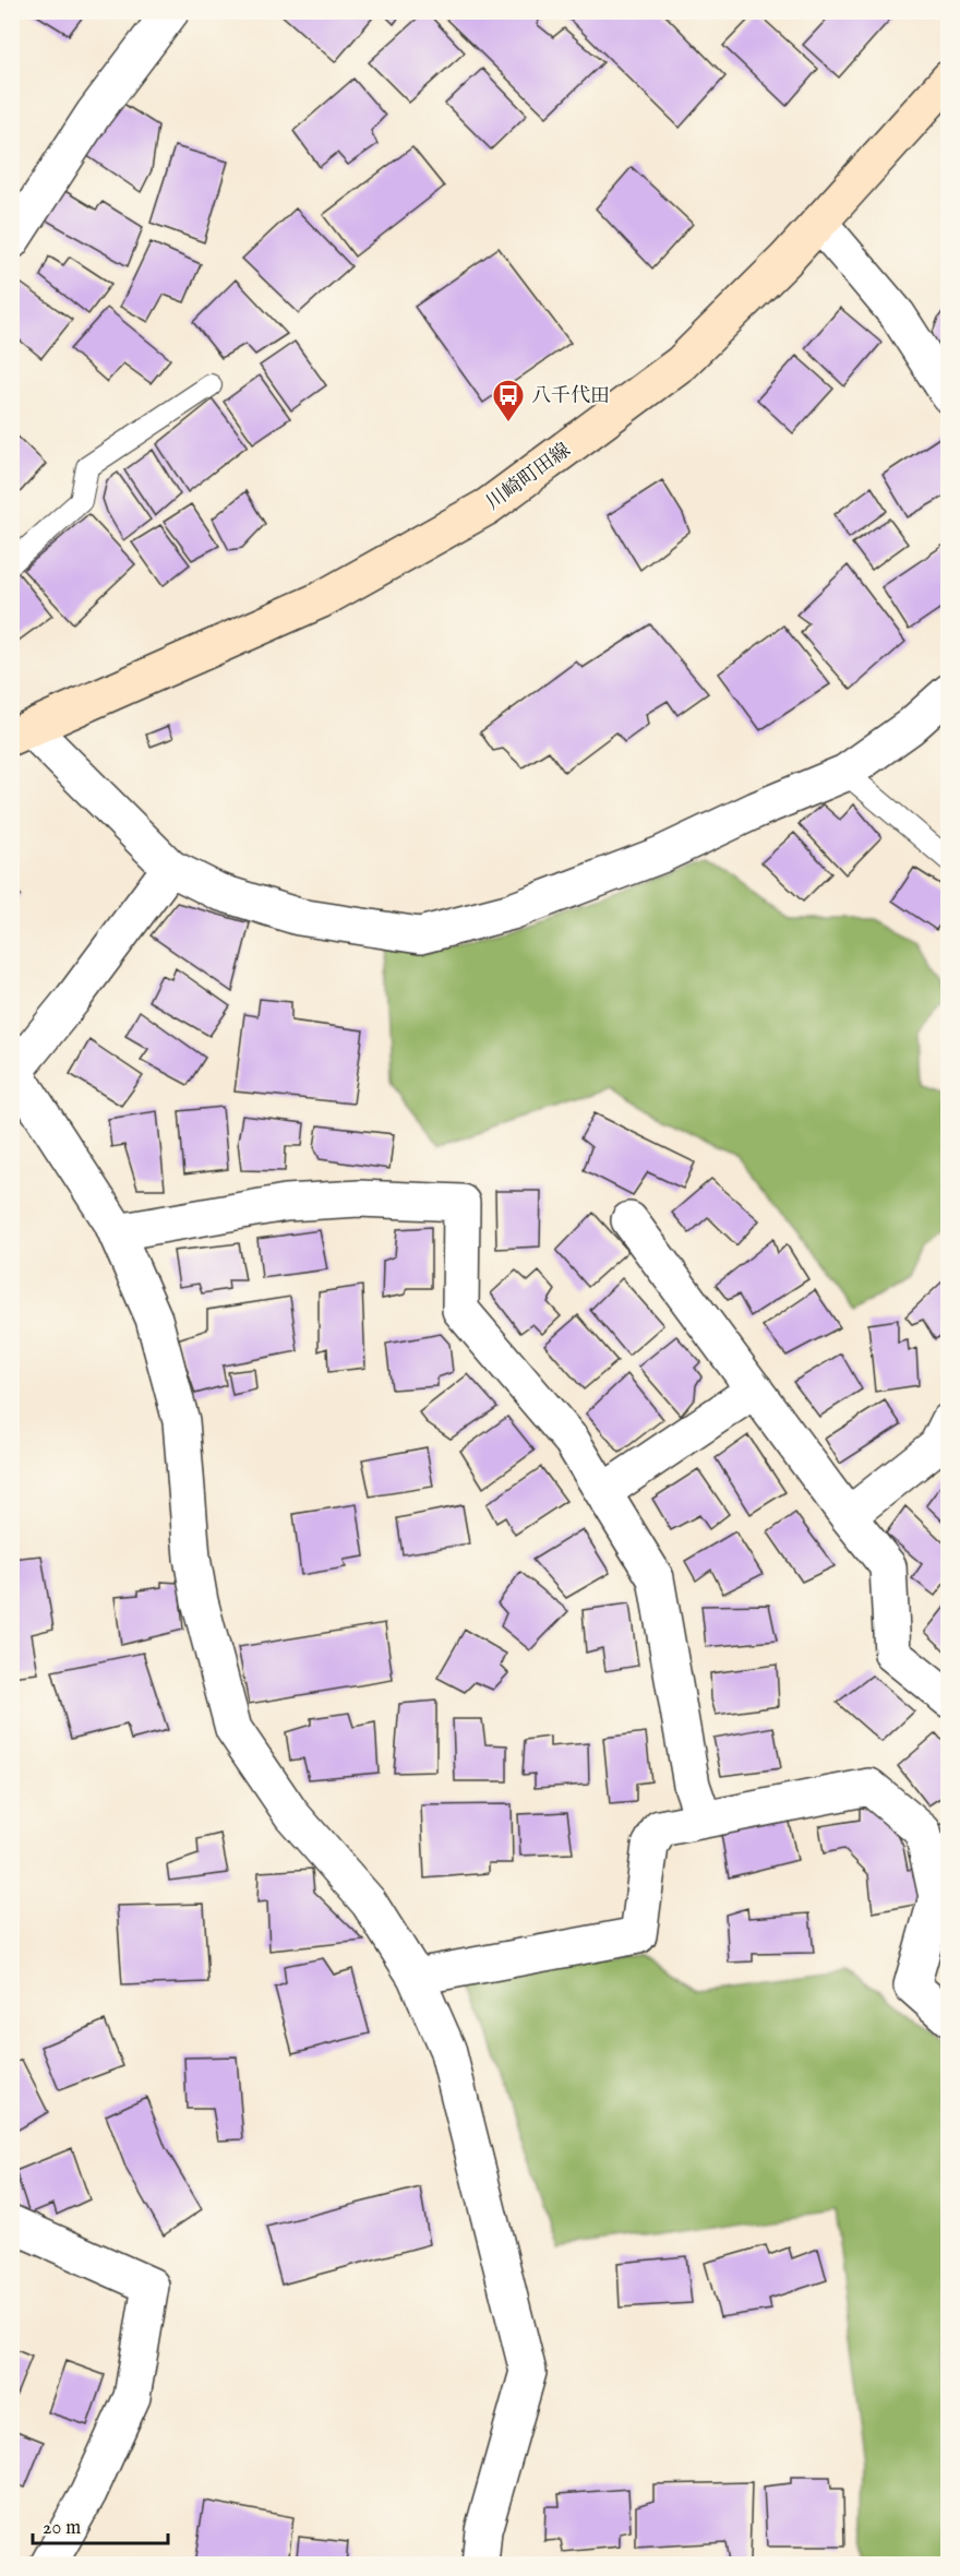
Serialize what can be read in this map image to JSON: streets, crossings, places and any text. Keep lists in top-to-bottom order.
{
  "streets": {
    "main road": ["川崎町田線"]
  },
  "places": {
    "bus stop": ["八千代田"]
  },
  "scale_bar": "20 m"
}
